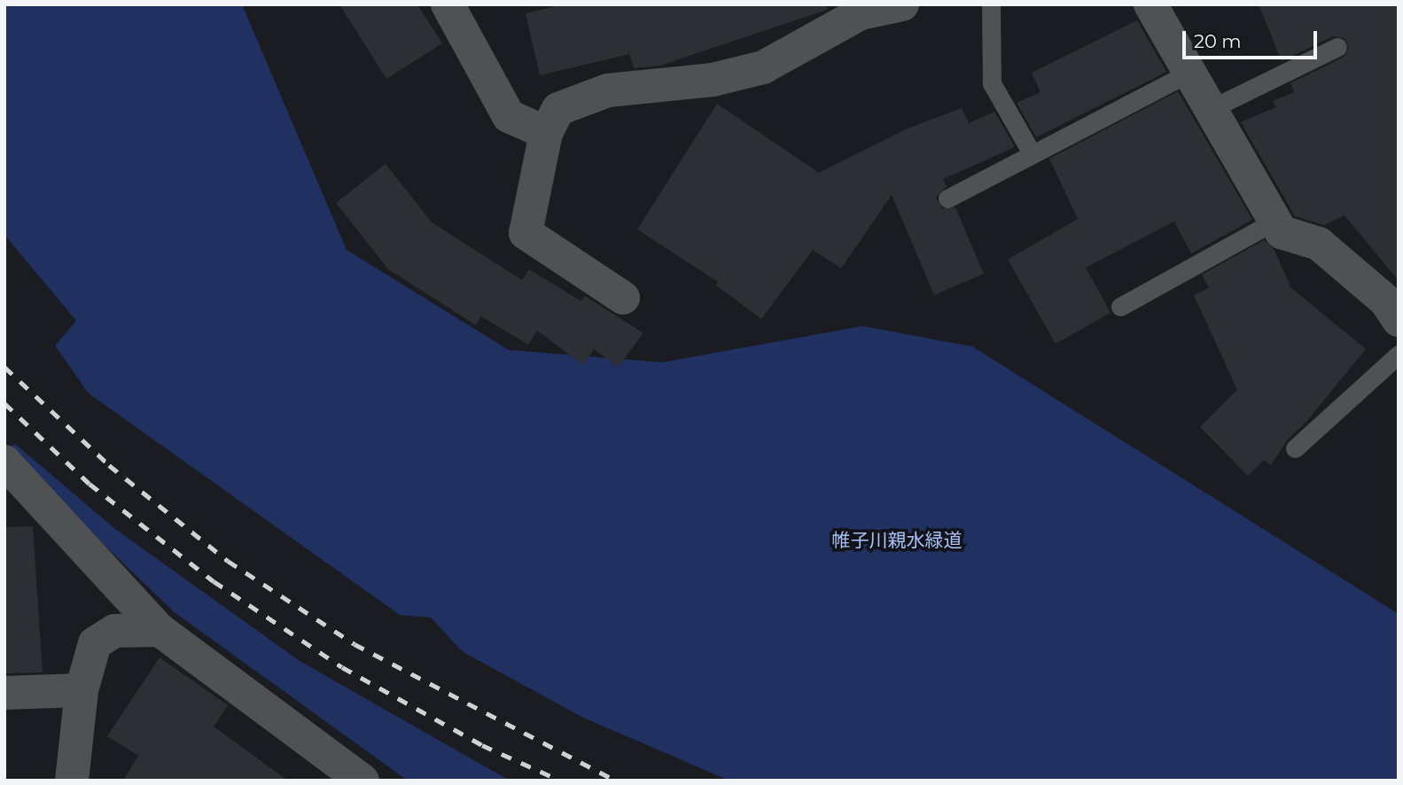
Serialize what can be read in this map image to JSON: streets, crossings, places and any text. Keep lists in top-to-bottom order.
{
  "parks": ["帷子川親水緑道"],
  "scale_bar": "20 m"
}
